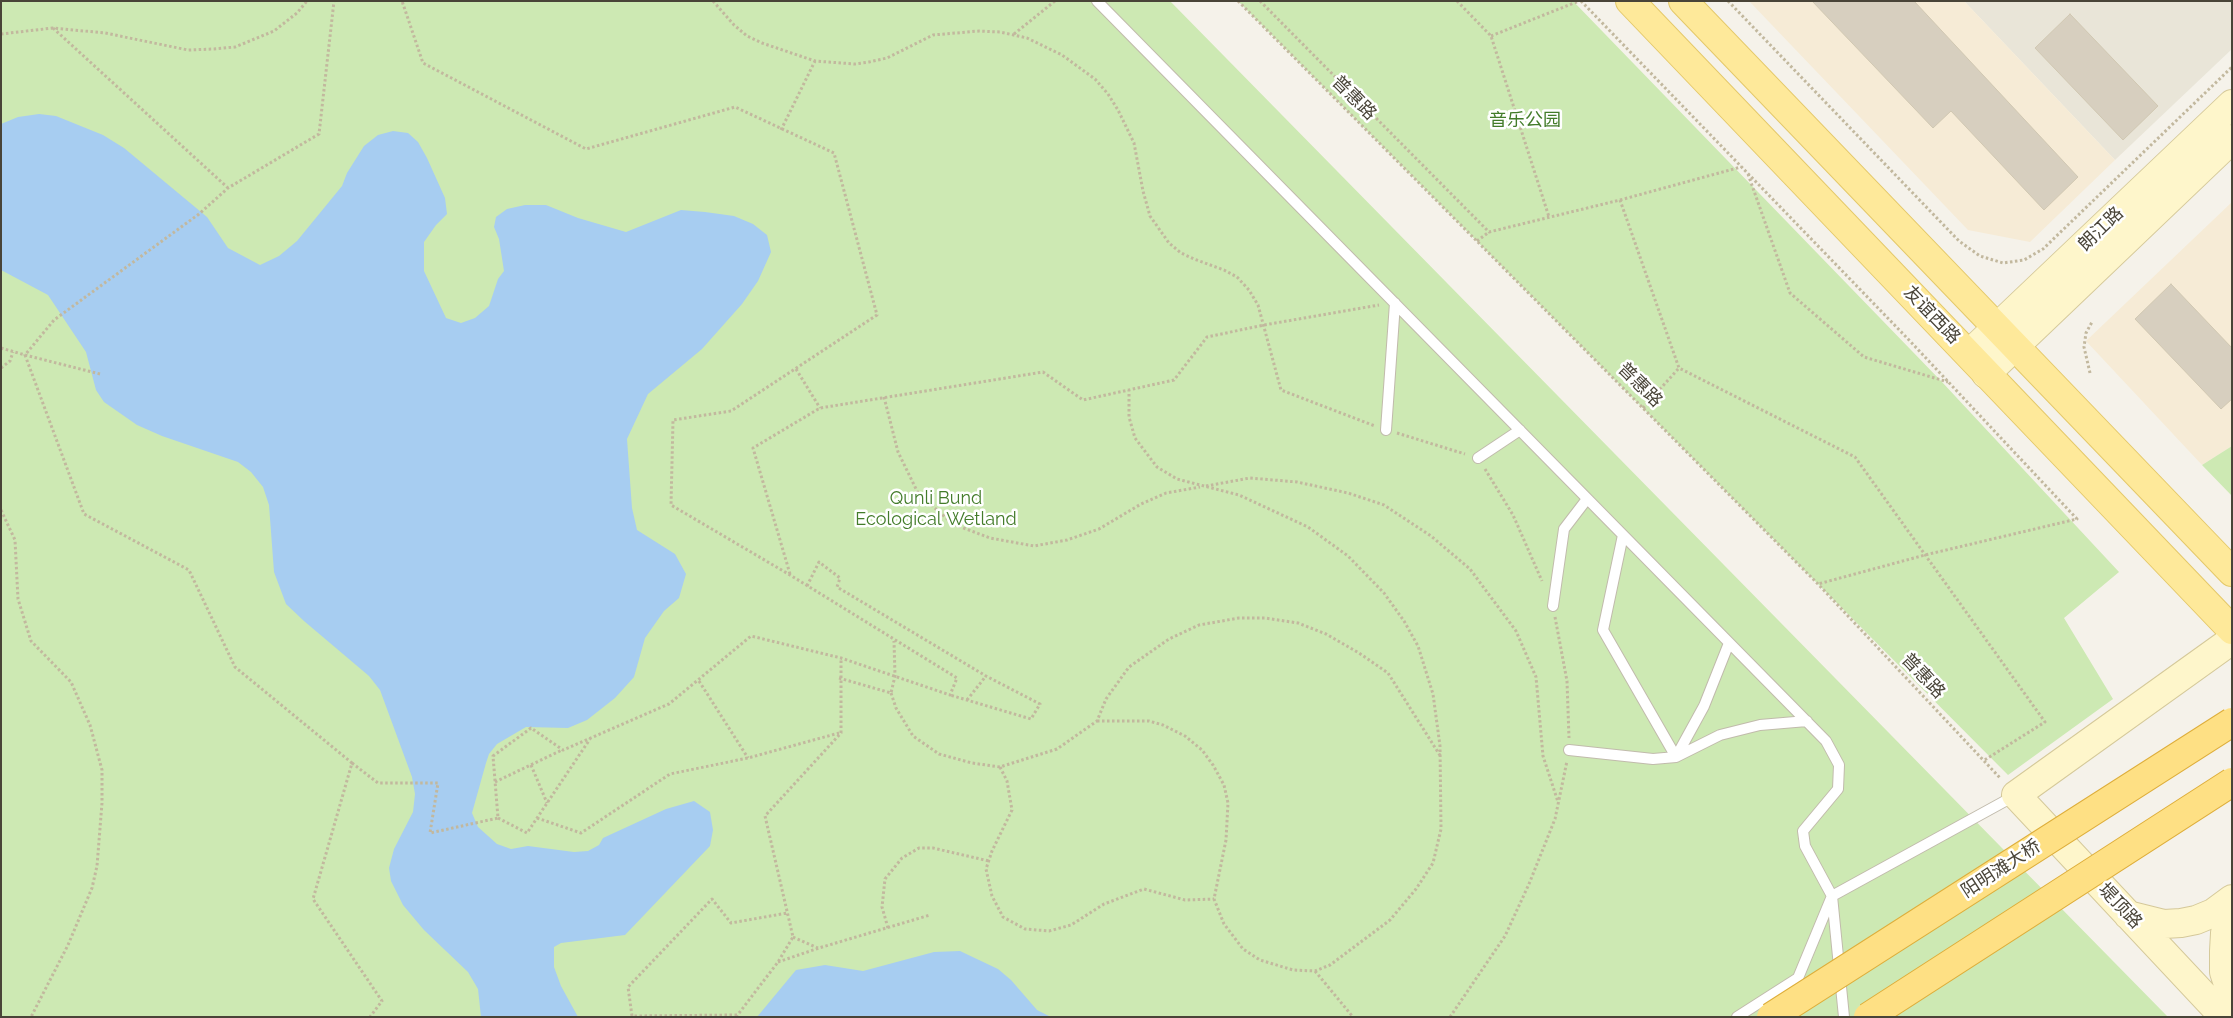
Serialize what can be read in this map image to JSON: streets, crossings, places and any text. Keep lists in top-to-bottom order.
{
  "streets": {
    "highway": ["阳明滩大桥"],
    "main road": ["朗江路", "友谊西路", "堤顶路"],
    "path": ["普惠路"]
  },
  "crossings": [
    ["普惠路", "堤顶路"],
    ["朗江路", "友谊西路"]
  ],
  "parks": ["音乐公园", "Qunli Bund Ecological Wetland"]
}
